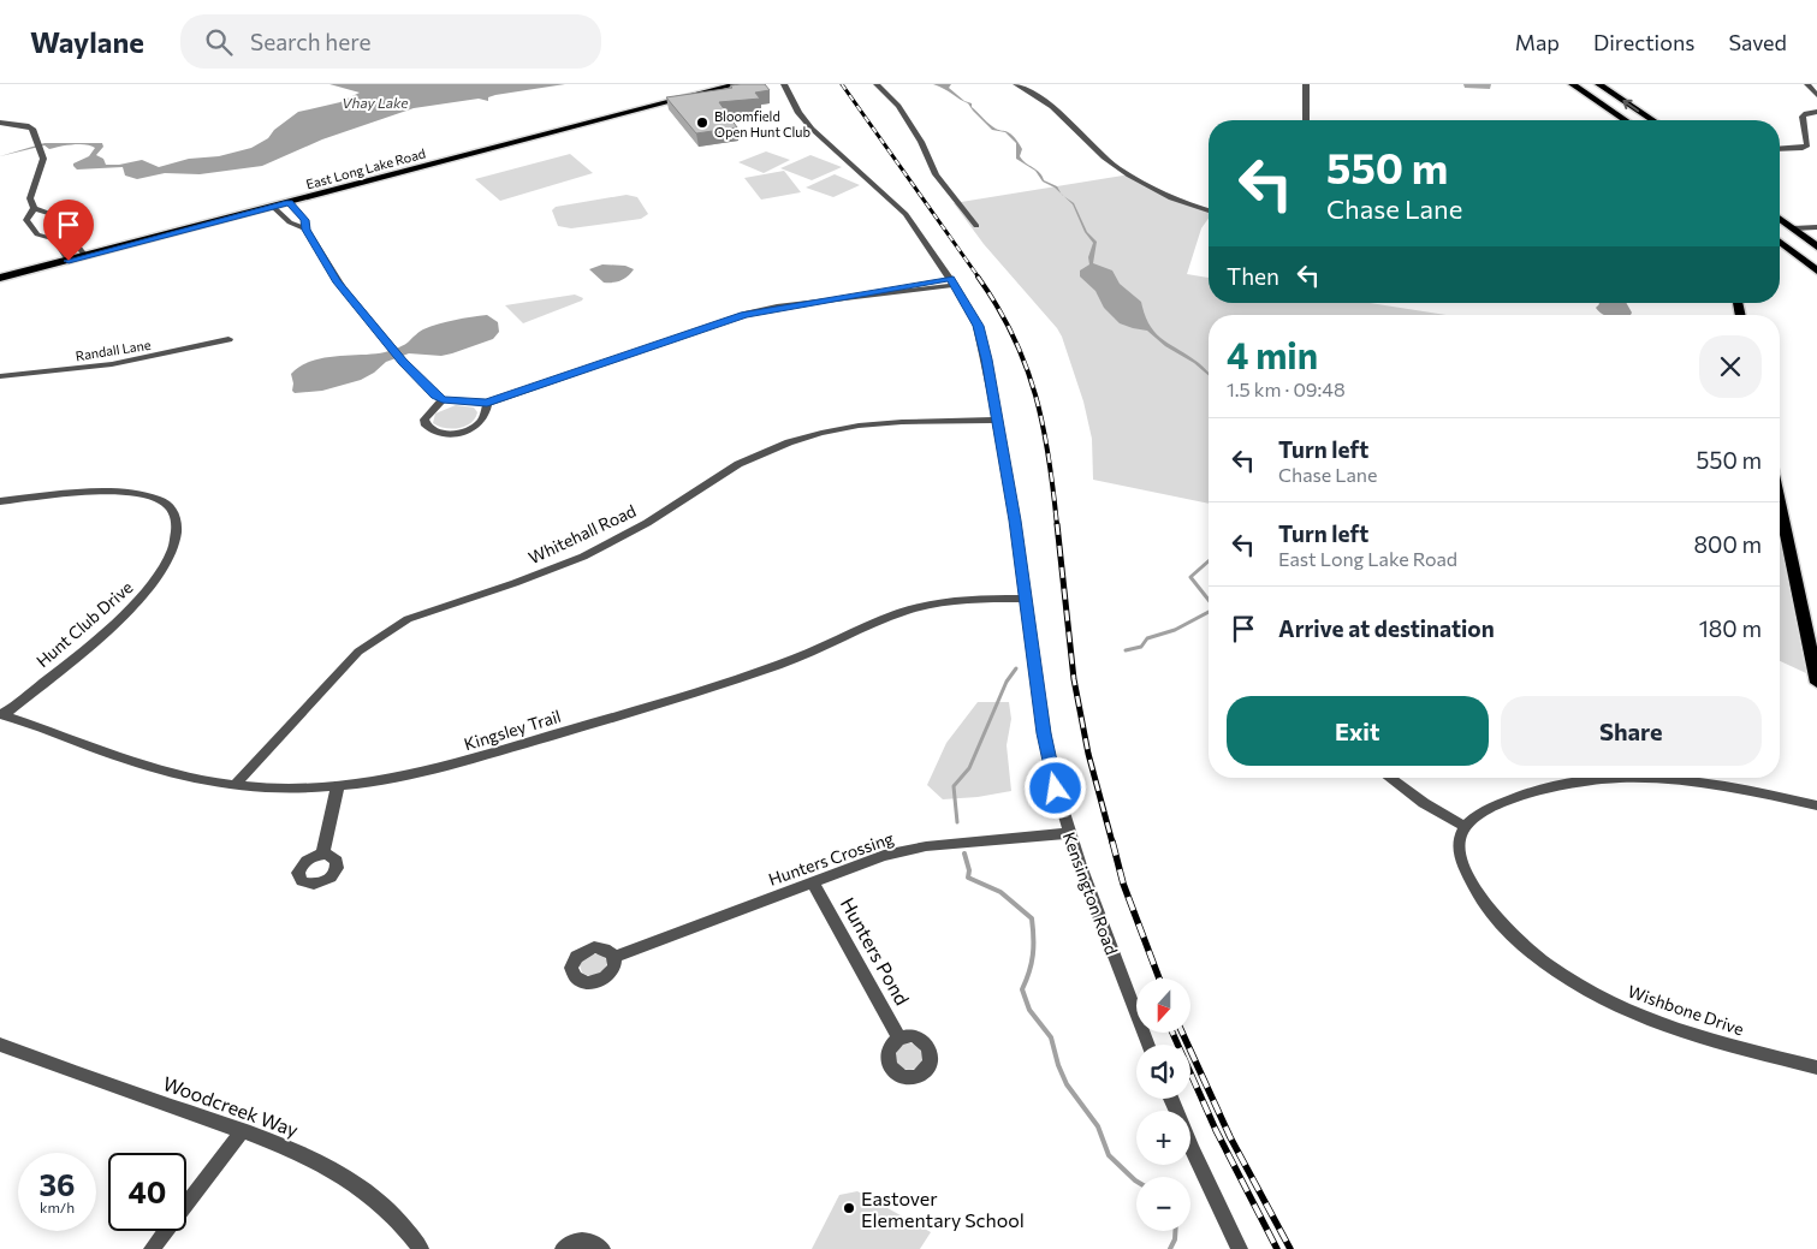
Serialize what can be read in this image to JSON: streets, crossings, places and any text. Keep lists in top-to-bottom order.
{
  "streets": {
    "main road": ["East Long Lake Road"],
    "street": [
      "Randall Lane",
      "Whitehall Road",
      "Hunt Club Drive",
      "Kingsley Trail",
      "Hunters Crossing",
      "Kensington Road",
      "Hunters Pond",
      "Wishbone Drive",
      "Woodcreek Way"
    ]
  },
  "crossings": [
    ["Whitehall Road", "Kingsley Trail"],
    ["Whitehall Road", "Kensington Road"],
    ["Hunt Club Drive", "Kingsley Trail"],
    ["Kingsley Trail", "Kensington Road"],
    ["Hunters Crossing", "Kensington Road"],
    ["Hunters Crossing", "Hunters Pond"]
  ],
  "water": ["Vhay Lake"],
  "places": ["Bloomfield Open Hunt Club", "Eastover Elementary School"],
  "north": "bottom",
  "page": {
    "header": "Waylane",
    "search": "Search here",
    "nav": ["Map", "Directions", "Saved"],
    "turn": ["550 m", "Chase Lane"],
    "then": "Then",
    "heading": ["4 min", "1.5 km · 09:48"],
    "list": [
      {
        "name": "Turn left",
        "note": "Chase Lane",
        "value": "550 m"
      },
      {
        "name": "Turn left",
        "note": "East Long Lake Road",
        "value": "800 m"
      },
      {
        "name": "Arrive at destination",
        "value": "180 m"
      }
    ],
    "buttons": ["Exit", "Share"],
    "map_buttons": ["+", "−"],
    "speed": "36 km/h",
    "limit": "40"
  }
}
